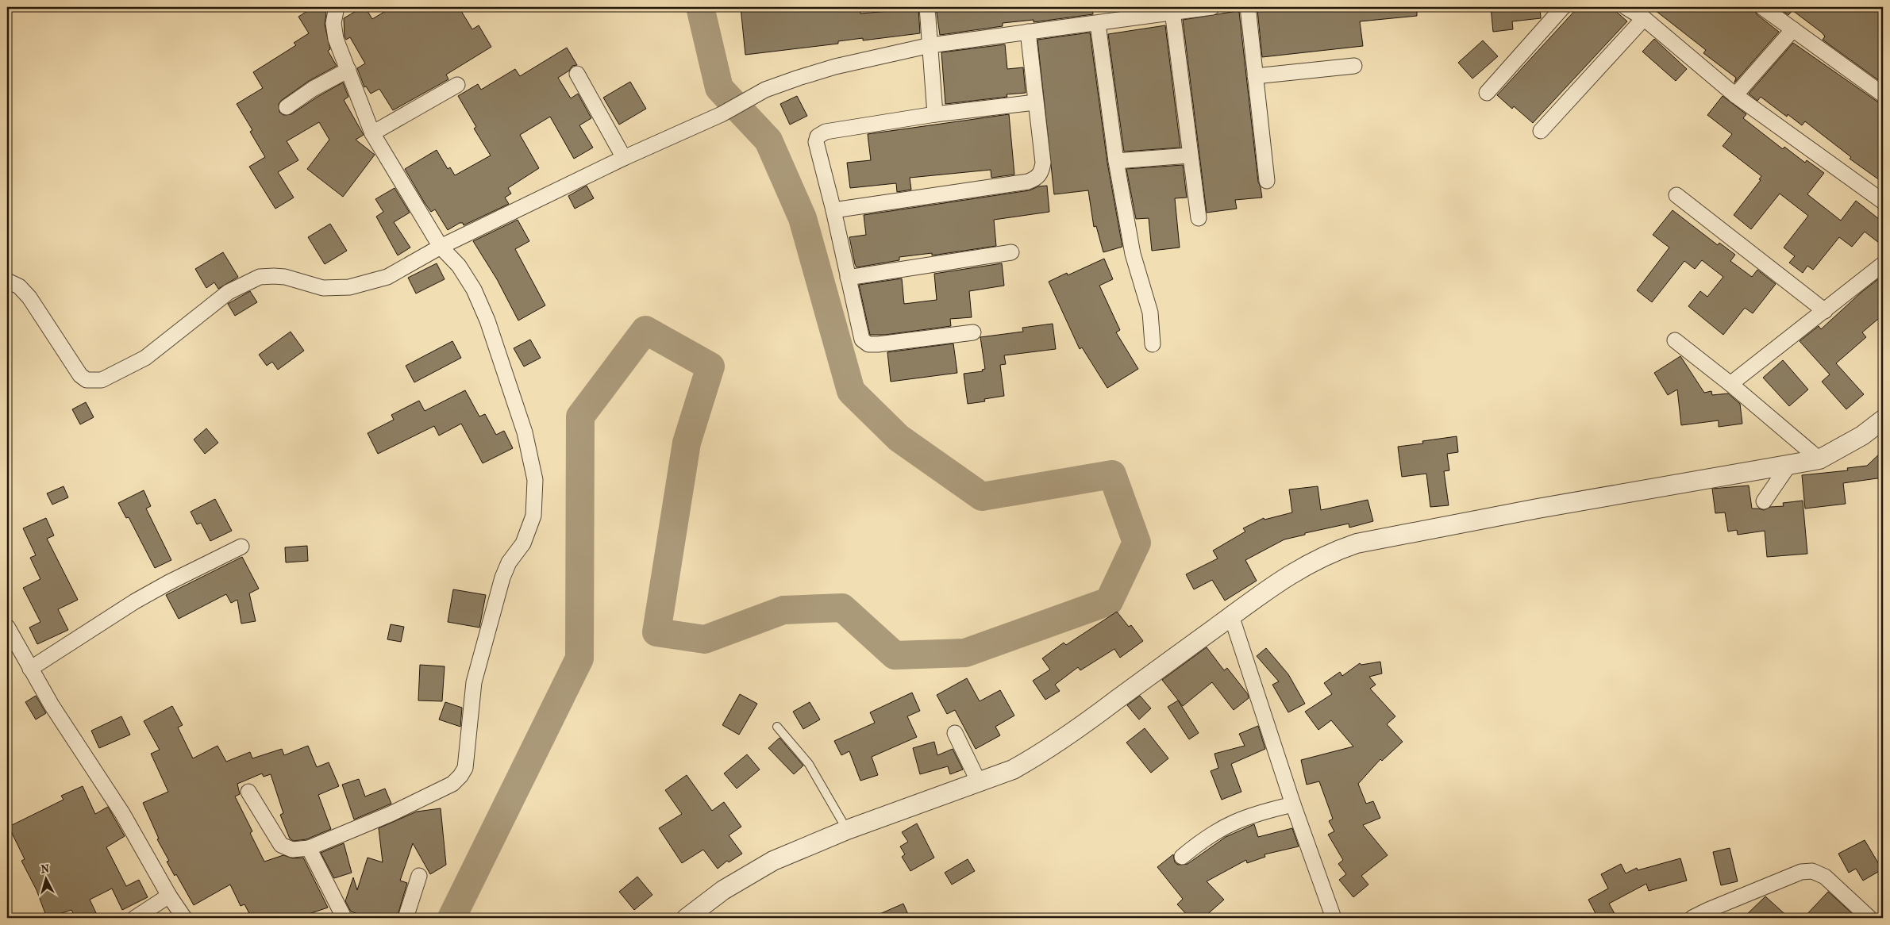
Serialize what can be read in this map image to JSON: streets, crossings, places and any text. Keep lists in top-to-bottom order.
{
  "north": "top"
}
